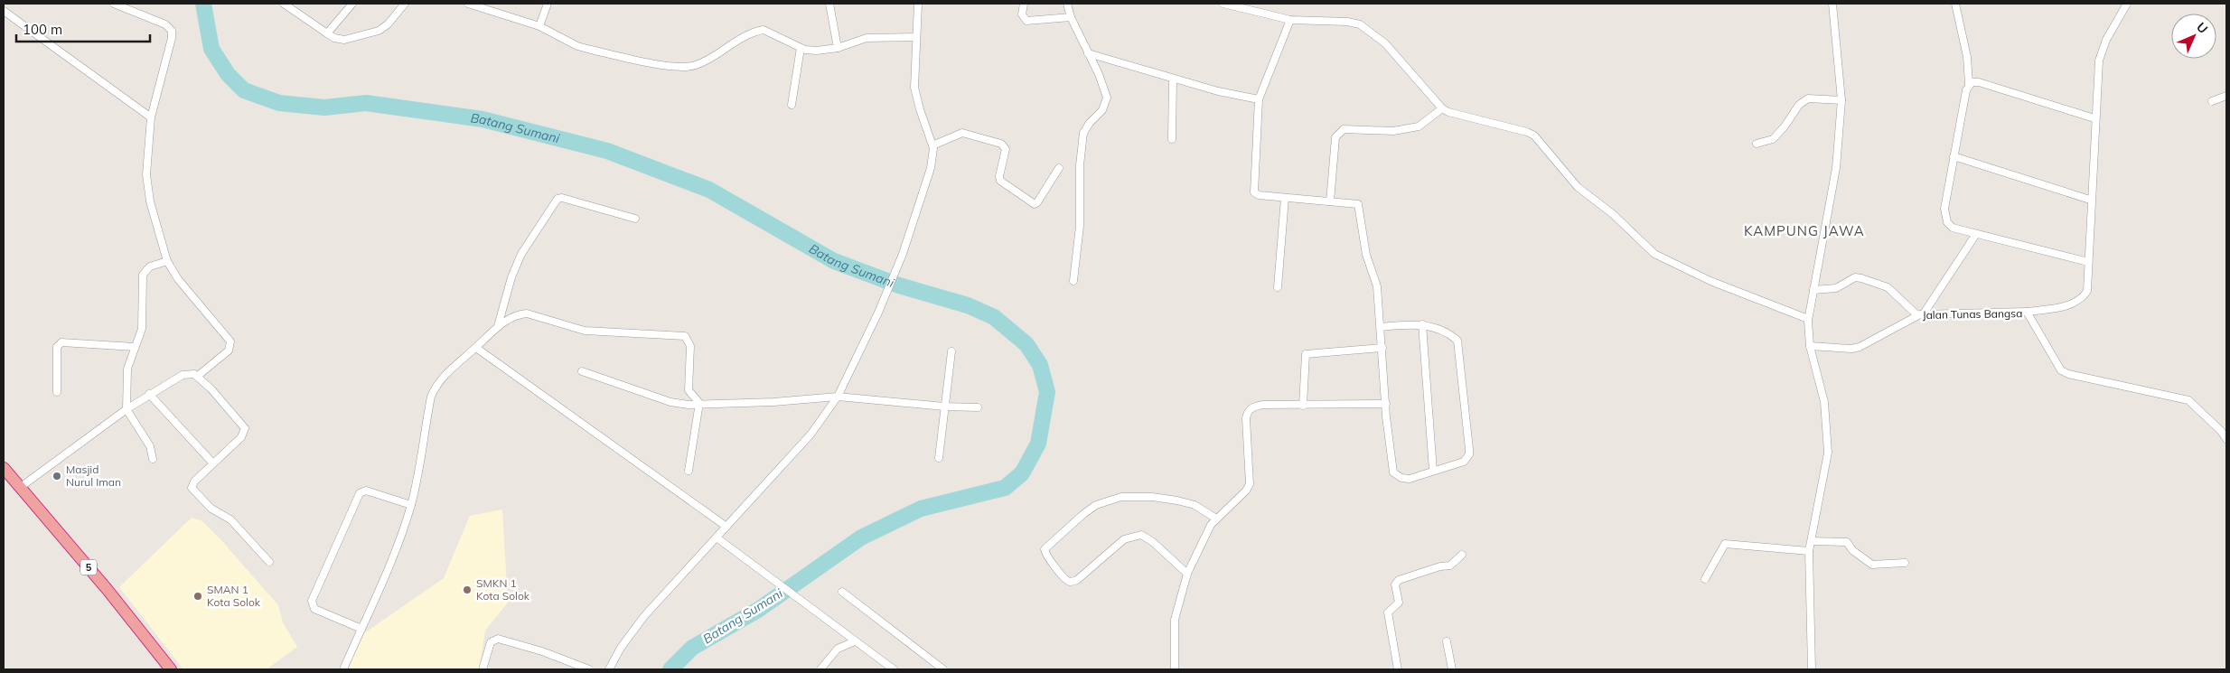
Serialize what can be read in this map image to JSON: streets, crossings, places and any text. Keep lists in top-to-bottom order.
{
  "streets": {
    "highway": ["5"],
    "street": ["Jalan Tunas Bangsa"]
  },
  "districts": ["KAMPUNG JAWA"],
  "water": ["Batang Sumani"],
  "places": ["Masjid Nurul Iman", "SMKN 1 Kota Solok", "SMAN 1 Kota Solok"],
  "scale_bar": "100 m",
  "north": "top right"
}
